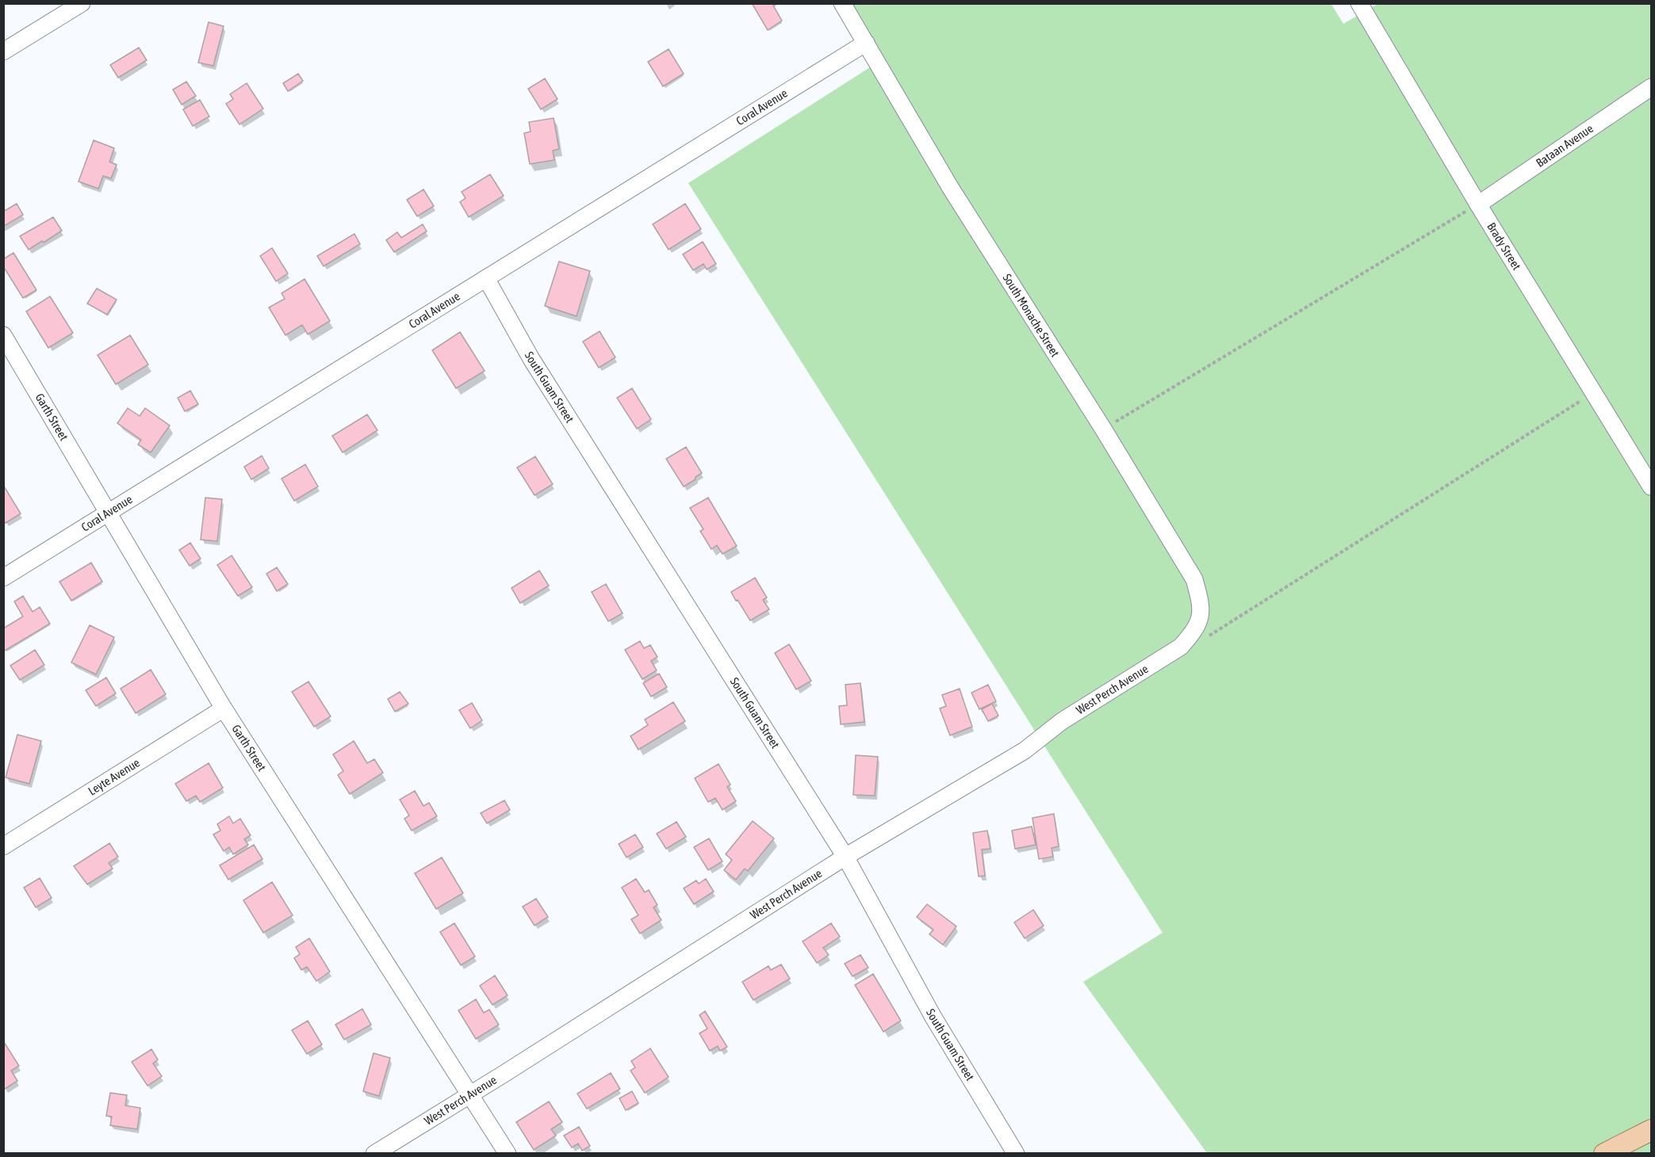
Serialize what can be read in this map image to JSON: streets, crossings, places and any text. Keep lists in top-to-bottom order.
{
  "streets": {
    "street": [
      "Coral Avenue",
      "Bataan Avenue",
      "Brady Street",
      "South Monache Street",
      "South Guam Street",
      "Garth Street",
      "West Perch Avenue",
      "Leyte Avenue"
    ]
  },
  "crossings": [
    ["Coral Avenue", "South Monache Street"],
    ["Coral Avenue", "South Guam Street"],
    ["Coral Avenue", "Garth Street"],
    ["Bataan Avenue", "Brady Street"],
    ["South Monache Street", "West Perch Avenue"],
    ["South Guam Street", "West Perch Avenue"],
    ["Garth Street", "West Perch Avenue"],
    ["Garth Street", "Leyte Avenue"]
  ]
}
